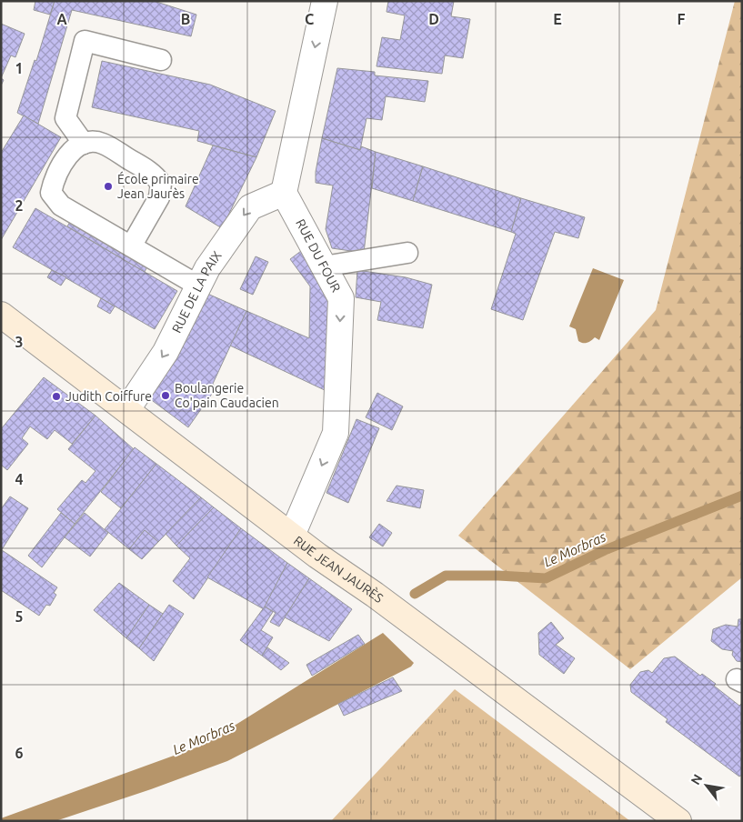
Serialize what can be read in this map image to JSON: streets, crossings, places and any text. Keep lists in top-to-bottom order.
{
  "streets": {
    "main road": ["RUE JEAN JAURÈS"],
    "street": ["RUE DU FOUR", "RUE DE LA PAIX"]
  },
  "crossings": [
    ["RUE DU FOUR", "RUE DE LA PAIX"],
    ["RUE DU FOUR", "RUE JEAN JAURÈS"],
    ["RUE DE LA PAIX", "RUE JEAN JAURÈS"]
  ],
  "one_way": ["RUE DU FOUR", "RUE DE LA PAIX"],
  "water": ["Le Morbras"],
  "places": ["École primaire Jean Jaurès", "Boulangerie Co'pain Caudacien", "Judith Coiffure"],
  "north": "top left",
  "grid": {
    "columns": [
      "A",
      "B",
      "C",
      "D",
      "E",
      "F"
    ],
    "rows": [
      "1",
      "2",
      "3",
      "4",
      "5",
      "6"
    ]
  }
}
